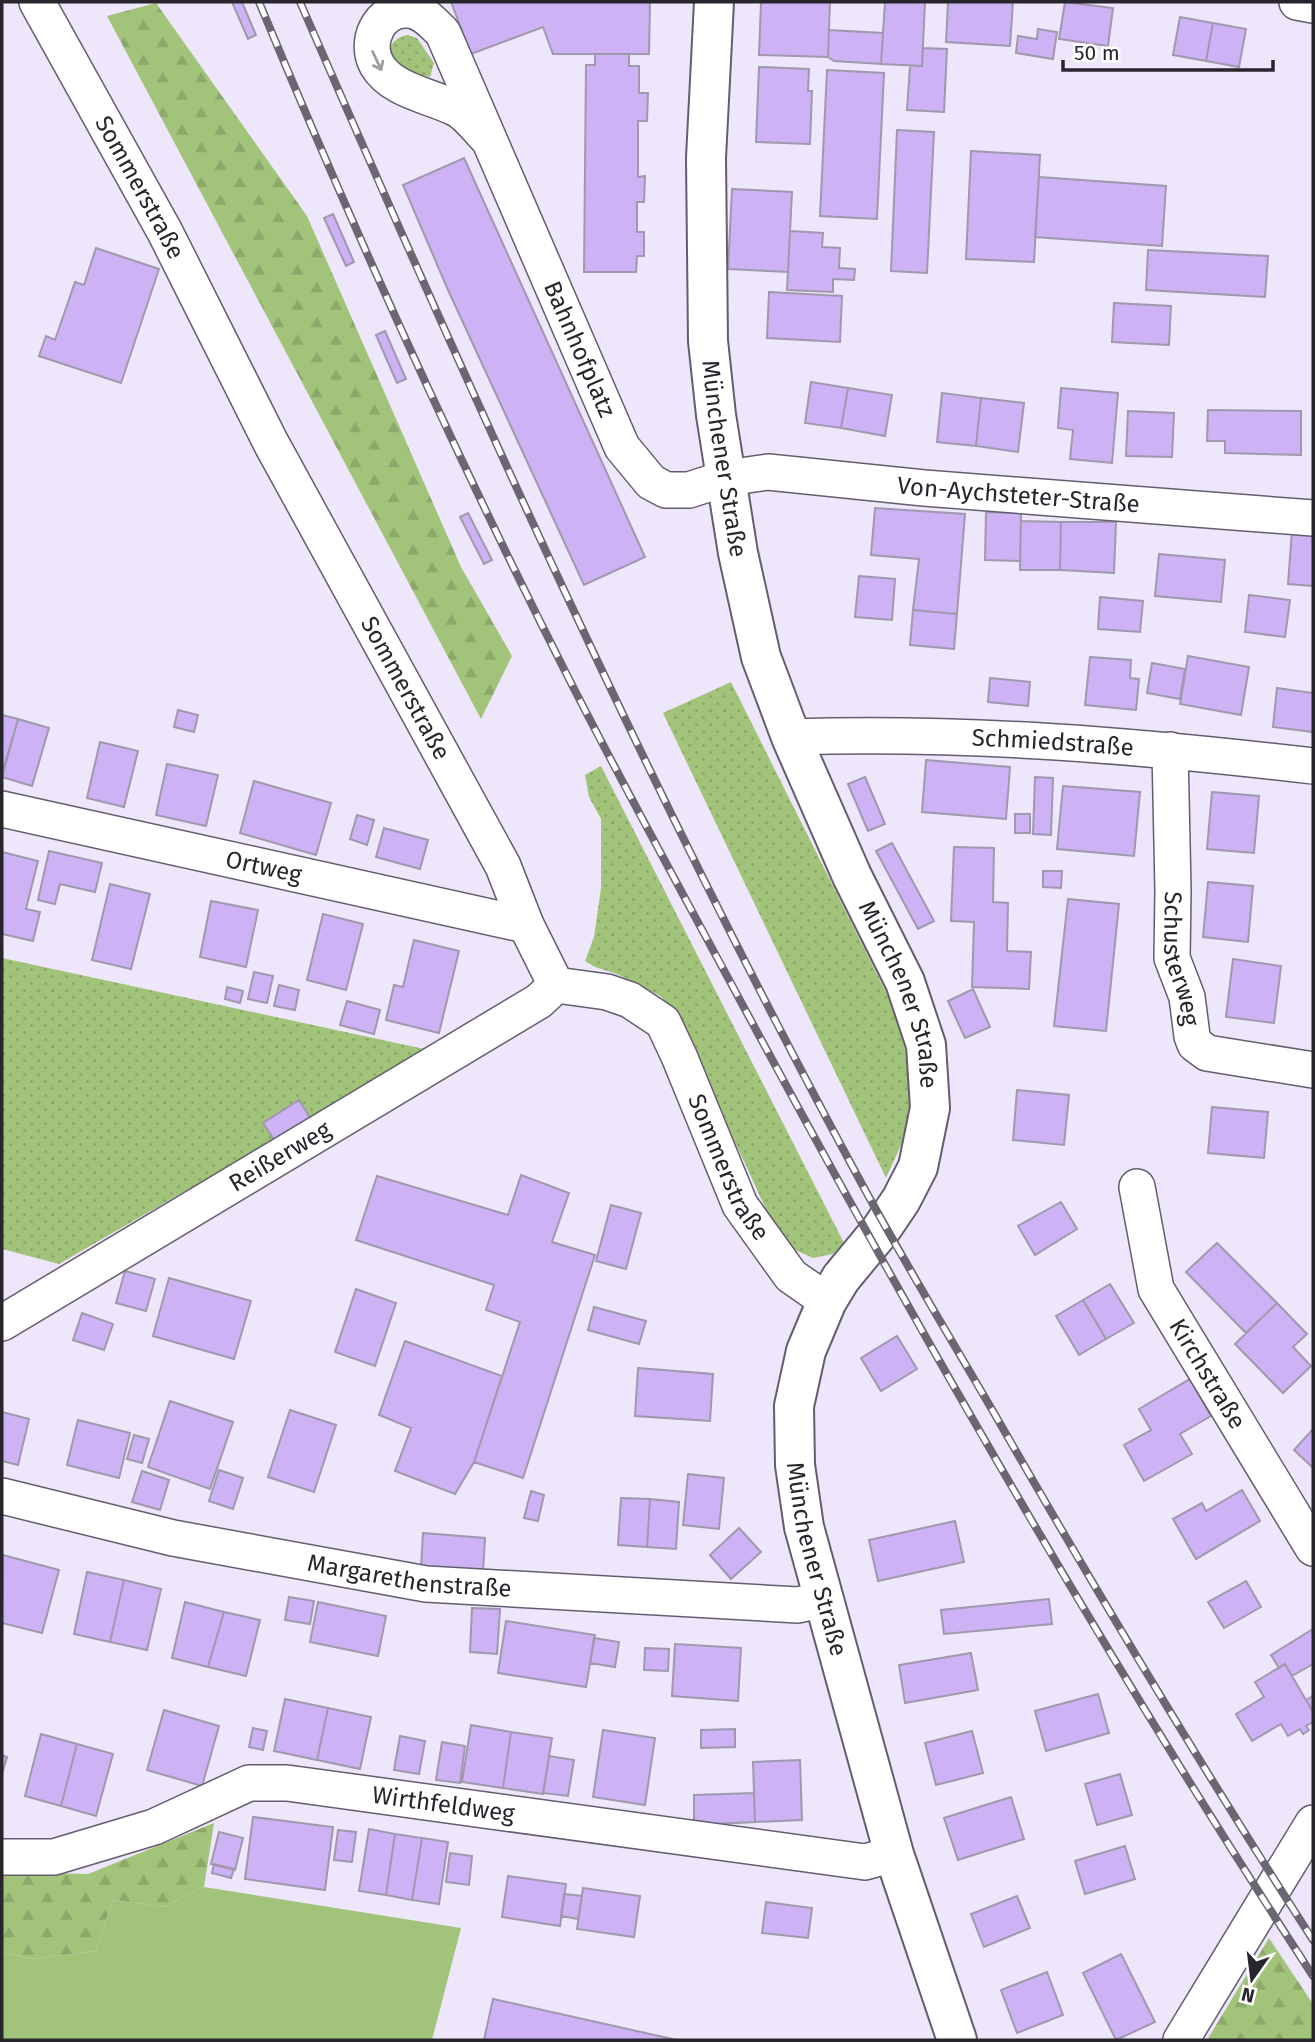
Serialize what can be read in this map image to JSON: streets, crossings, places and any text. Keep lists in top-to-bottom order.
{
  "streets": {
    "main road": ["Münchener Straße"],
    "street": [
      "Sommerstraße",
      "Bahnhofplatz",
      "Von-Aychsteter-Straße",
      "Schmiedstraße",
      "Ortweg",
      "Schusterweg",
      "Reißerweg",
      "Kirchstraße",
      "Margarethenstraße",
      "Wirthfeldweg"
    ]
  },
  "crossings": [
    ["Sommerstraße", "Münchener Straße"],
    ["Sommerstraße", "Ortweg"],
    ["Sommerstraße", "Reißerweg"],
    ["Bahnhofplatz", "Münchener Straße"],
    ["Bahnhofplatz", "Von-Aychsteter-Straße"],
    ["Münchener Straße", "Von-Aychsteter-Straße"],
    ["Münchener Straße", "Schmiedstraße"],
    ["Münchener Straße", "Margarethenstraße"],
    ["Münchener Straße", "Wirthfeldweg"],
    ["Schmiedstraße", "Schusterweg"]
  ],
  "scale_bar": "50 m",
  "north": "bottom"
}
